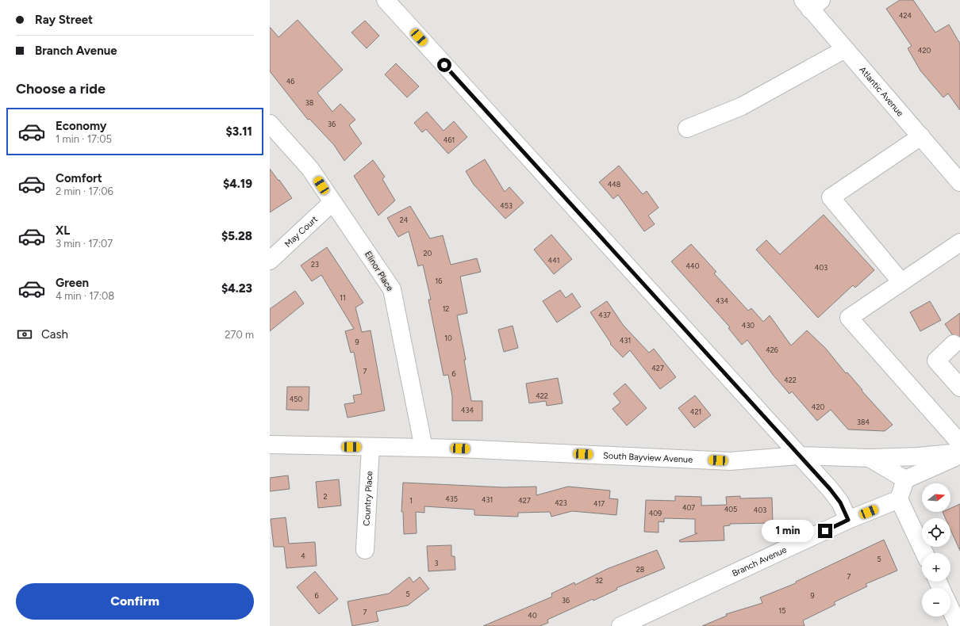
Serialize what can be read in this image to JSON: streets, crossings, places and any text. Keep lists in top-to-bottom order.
{
  "streets": {
    "street": [
      "Atlantic Avenue",
      "May Court",
      "Elinor Place",
      "South Bayview Avenue",
      "Country Place",
      "Branch Avenue"
    ]
  },
  "crossings": [
    ["May Court", "Elinor Place"],
    ["Elinor Place", "South Bayview Avenue"],
    ["South Bayview Avenue", "Country Place"]
  ],
  "house_numbers": [
    "424",
    "420",
    "46",
    "38",
    "36",
    "461",
    "448",
    "453",
    "24",
    "20",
    "441",
    "23",
    "440",
    "403",
    "16",
    "11",
    "434",
    "12",
    "437",
    "430",
    "10",
    "431",
    "9",
    "426",
    "427",
    "7",
    "6",
    "422",
    "422",
    "450",
    "420",
    "434",
    "421",
    "384",
    "2",
    "435",
    "431",
    "1",
    "427",
    "423",
    "417",
    "407",
    "405",
    "403",
    "409",
    "4",
    "5",
    "3",
    "28",
    "7",
    "32",
    "5",
    "6",
    "9",
    "36",
    "15",
    "7",
    "40"
  ],
  "north": "right",
  "page": {
    "banner": ["Ray Street", "Branch Avenue"],
    "heading": "Choose a ride",
    "list": [
      {
        "name": "Economy",
        "note": "1 min · 17:05",
        "value": "$3.11"
      },
      {
        "name": "Comfort",
        "note": "2 min · 17:06",
        "value": "$4.19"
      },
      {
        "name": "XL",
        "note": "3 min · 17:07",
        "value": "$5.28"
      },
      {
        "name": "Green",
        "note": "4 min · 17:08",
        "value": "$4.23"
      }
    ],
    "pay": ["Cash", "270 m"],
    "map_buttons": ["+", "−"],
    "bubble": "1 min",
    "buttons": "Confirm"
  }
}
